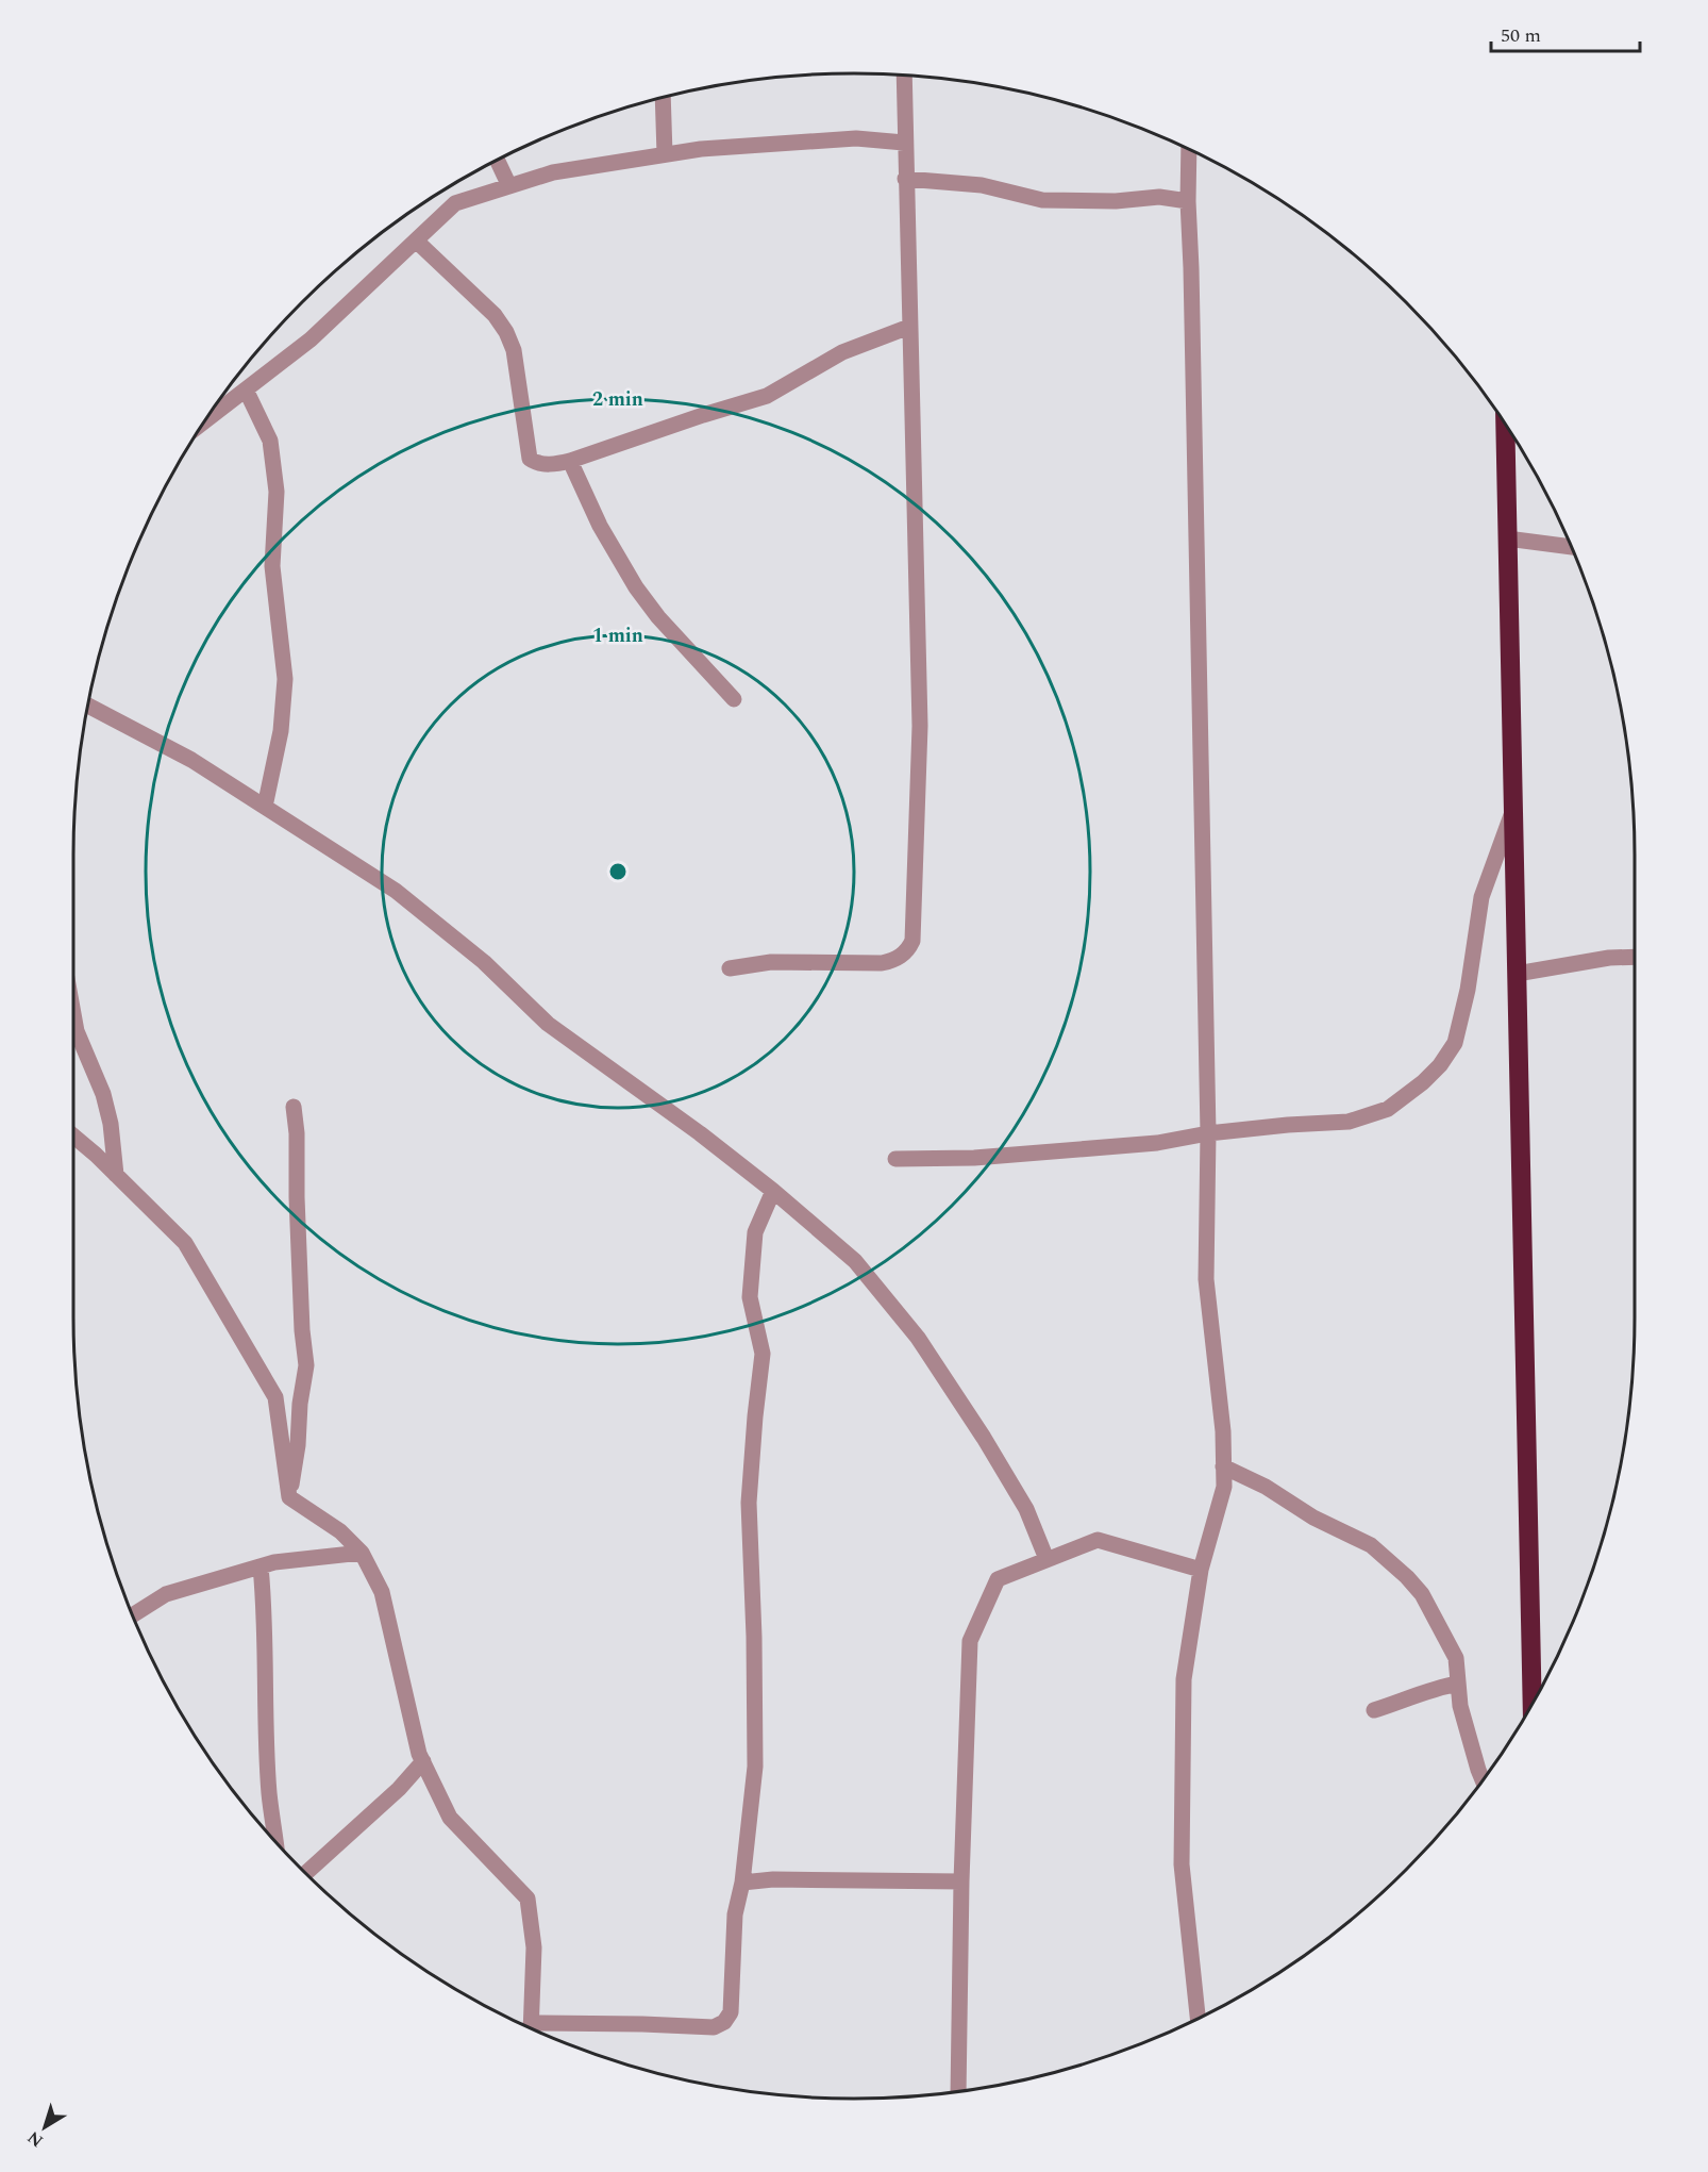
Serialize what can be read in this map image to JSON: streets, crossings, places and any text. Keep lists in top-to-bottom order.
{
  "scale_bar": "50 m",
  "north": "bottom left",
  "rings": ["2 min", "1 min"]
}
